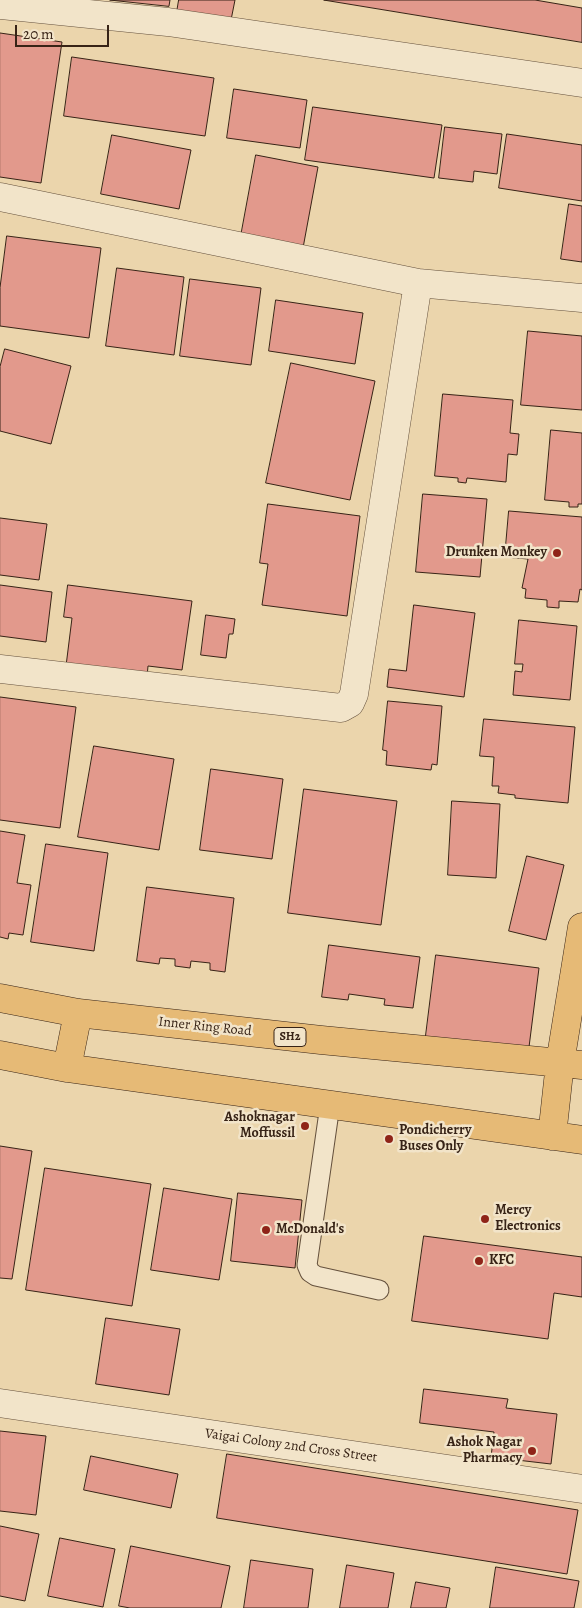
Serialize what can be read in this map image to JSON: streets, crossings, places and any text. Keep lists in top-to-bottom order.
{
  "streets": {
    "main road": ["Inner Ring Road", "SH2"],
    "street": ["Vaigai Colony 2nd Cross Street"]
  },
  "places": [
    "Drunken Monkey",
    "Ashoknagar Moffussil",
    "Pondicherry Buses Only",
    "Mercy Electronics",
    "McDonald's",
    "KFC",
    "Ashok Nagar Pharmacy"
  ],
  "scale_bar": "20 m"
}
